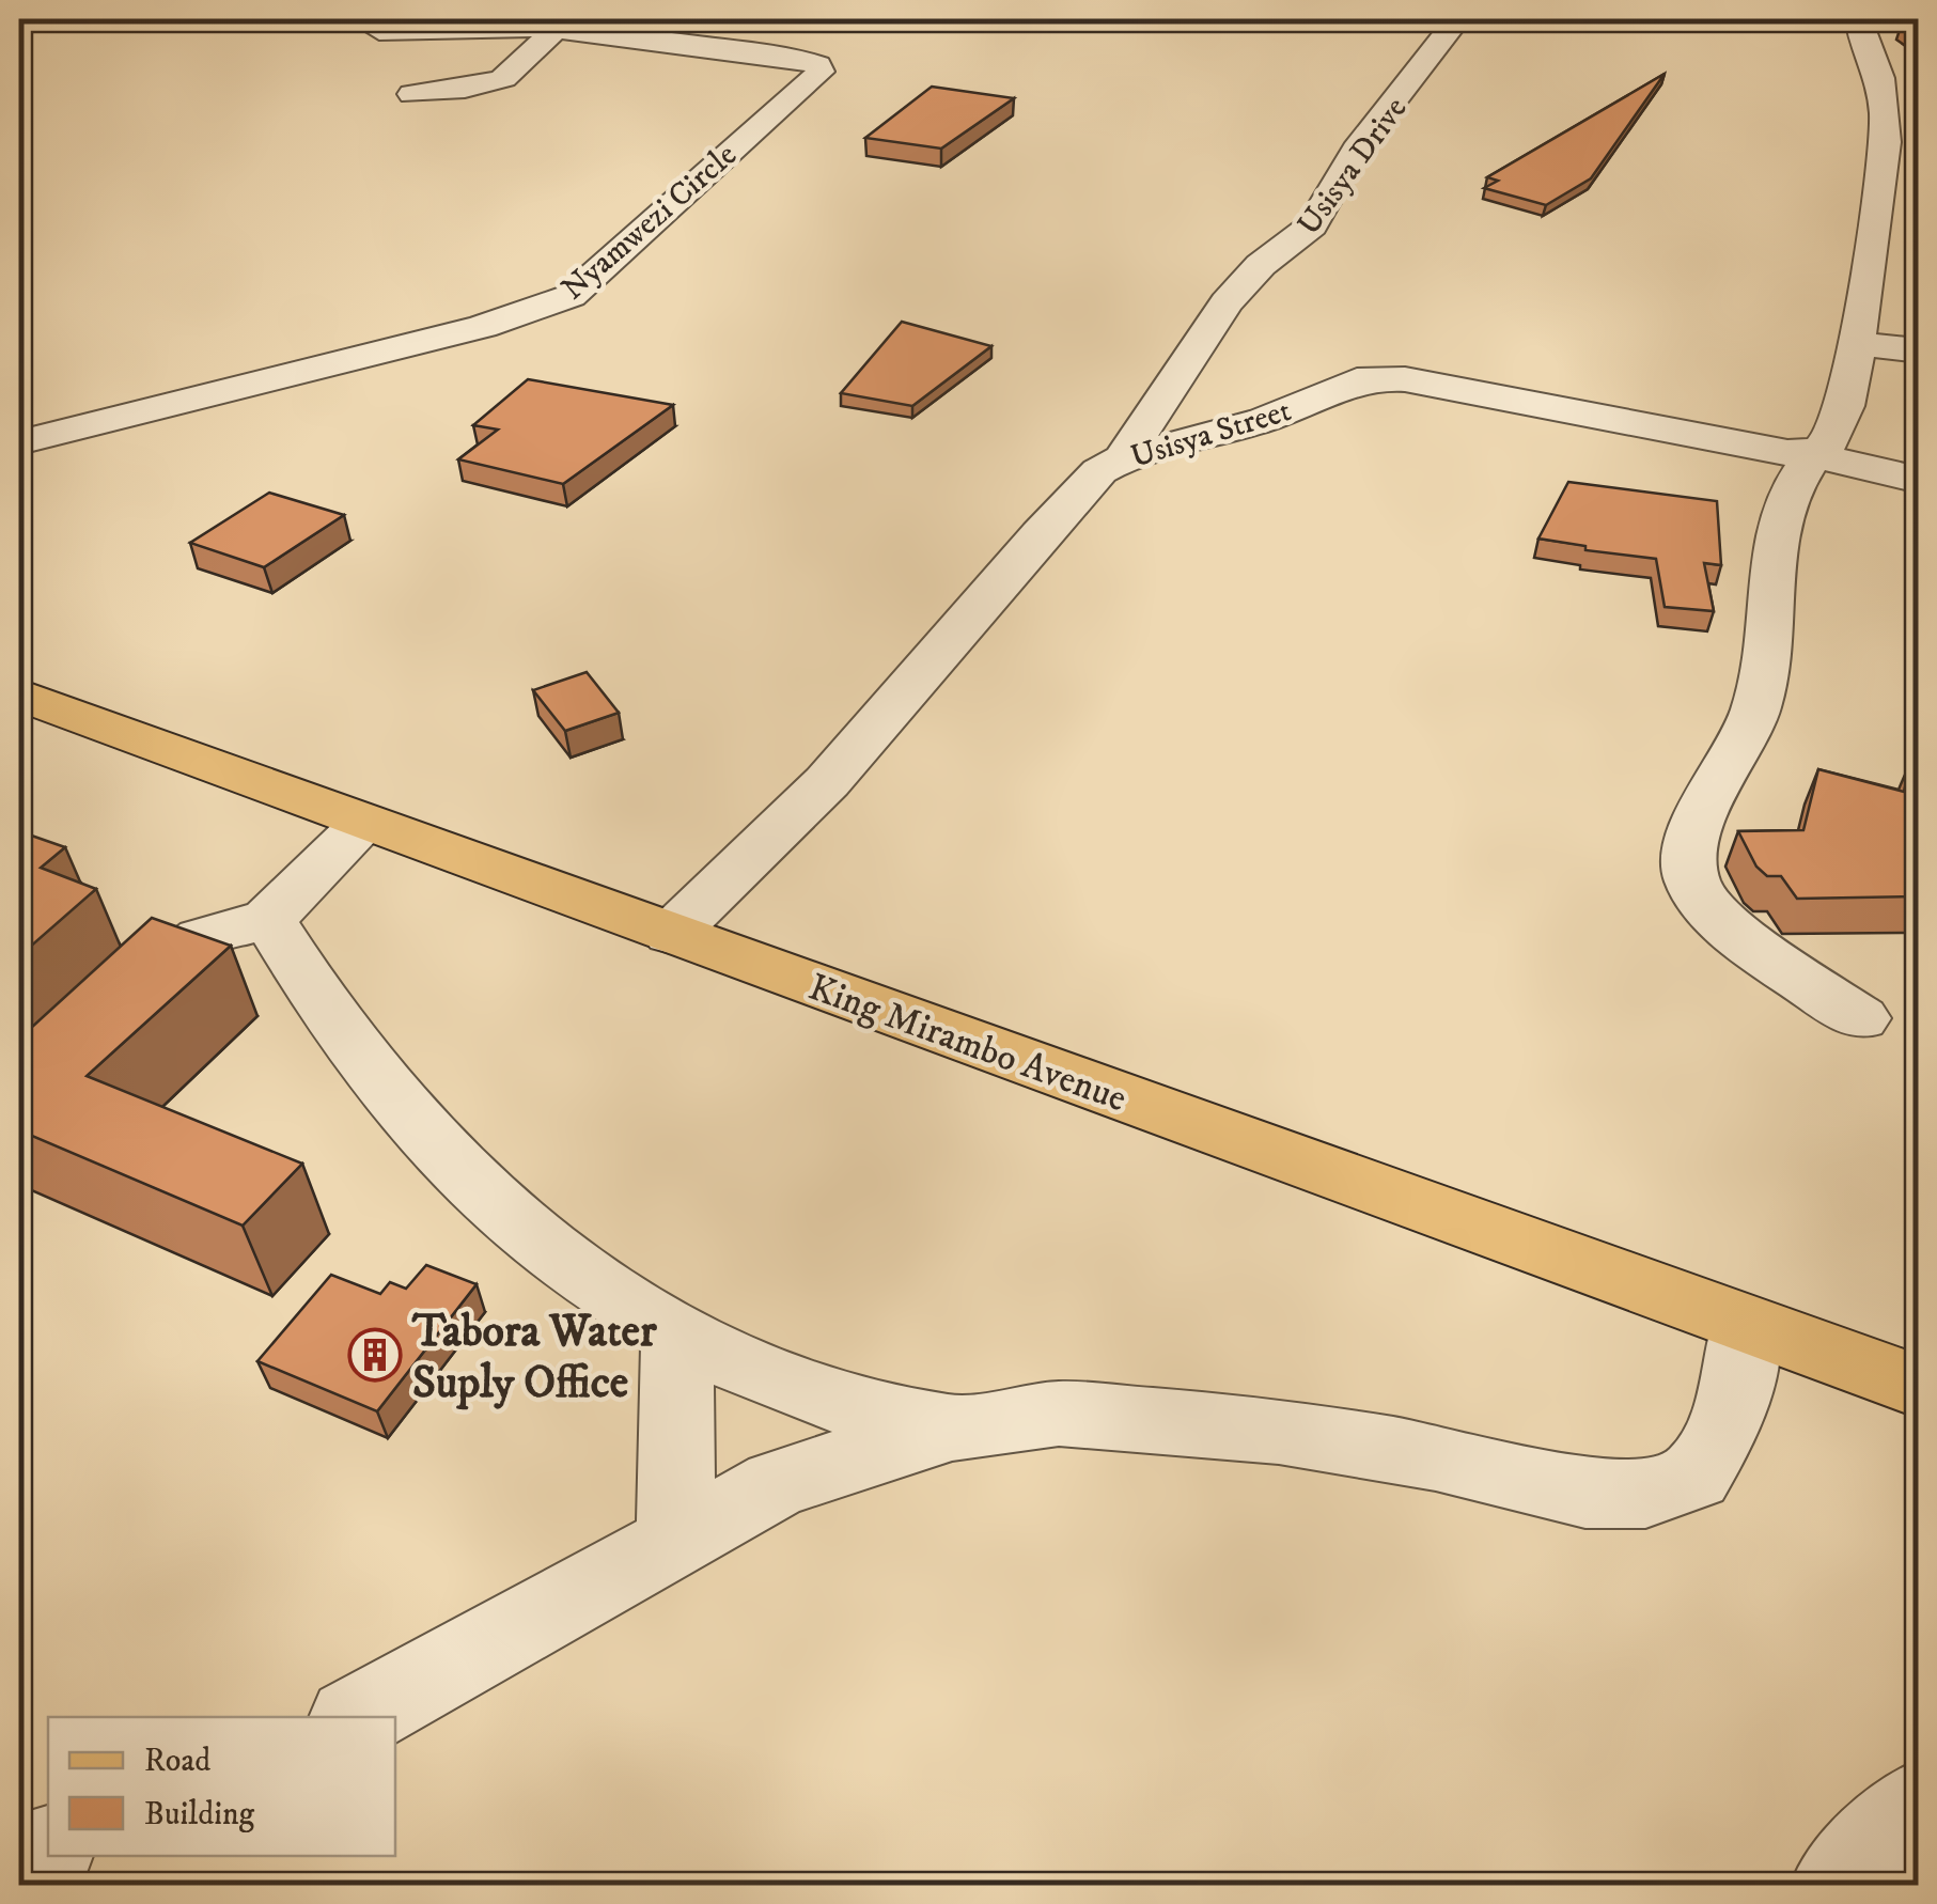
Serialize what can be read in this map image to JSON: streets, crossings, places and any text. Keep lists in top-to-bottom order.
{
  "streets": {
    "main road": ["King Mirambo Avenue"],
    "street": ["Usisya Drive", "Nyamwezi Circle", "Usisya Street"]
  },
  "crossings": [
    ["Usisya Drive", "Usisya Street"],
    ["Usisya Street", "King Mirambo Avenue"]
  ],
  "places": {
    "building": ["Tabora Water Suply Office"]
  },
  "legend": ["Road", "Building"]
}
